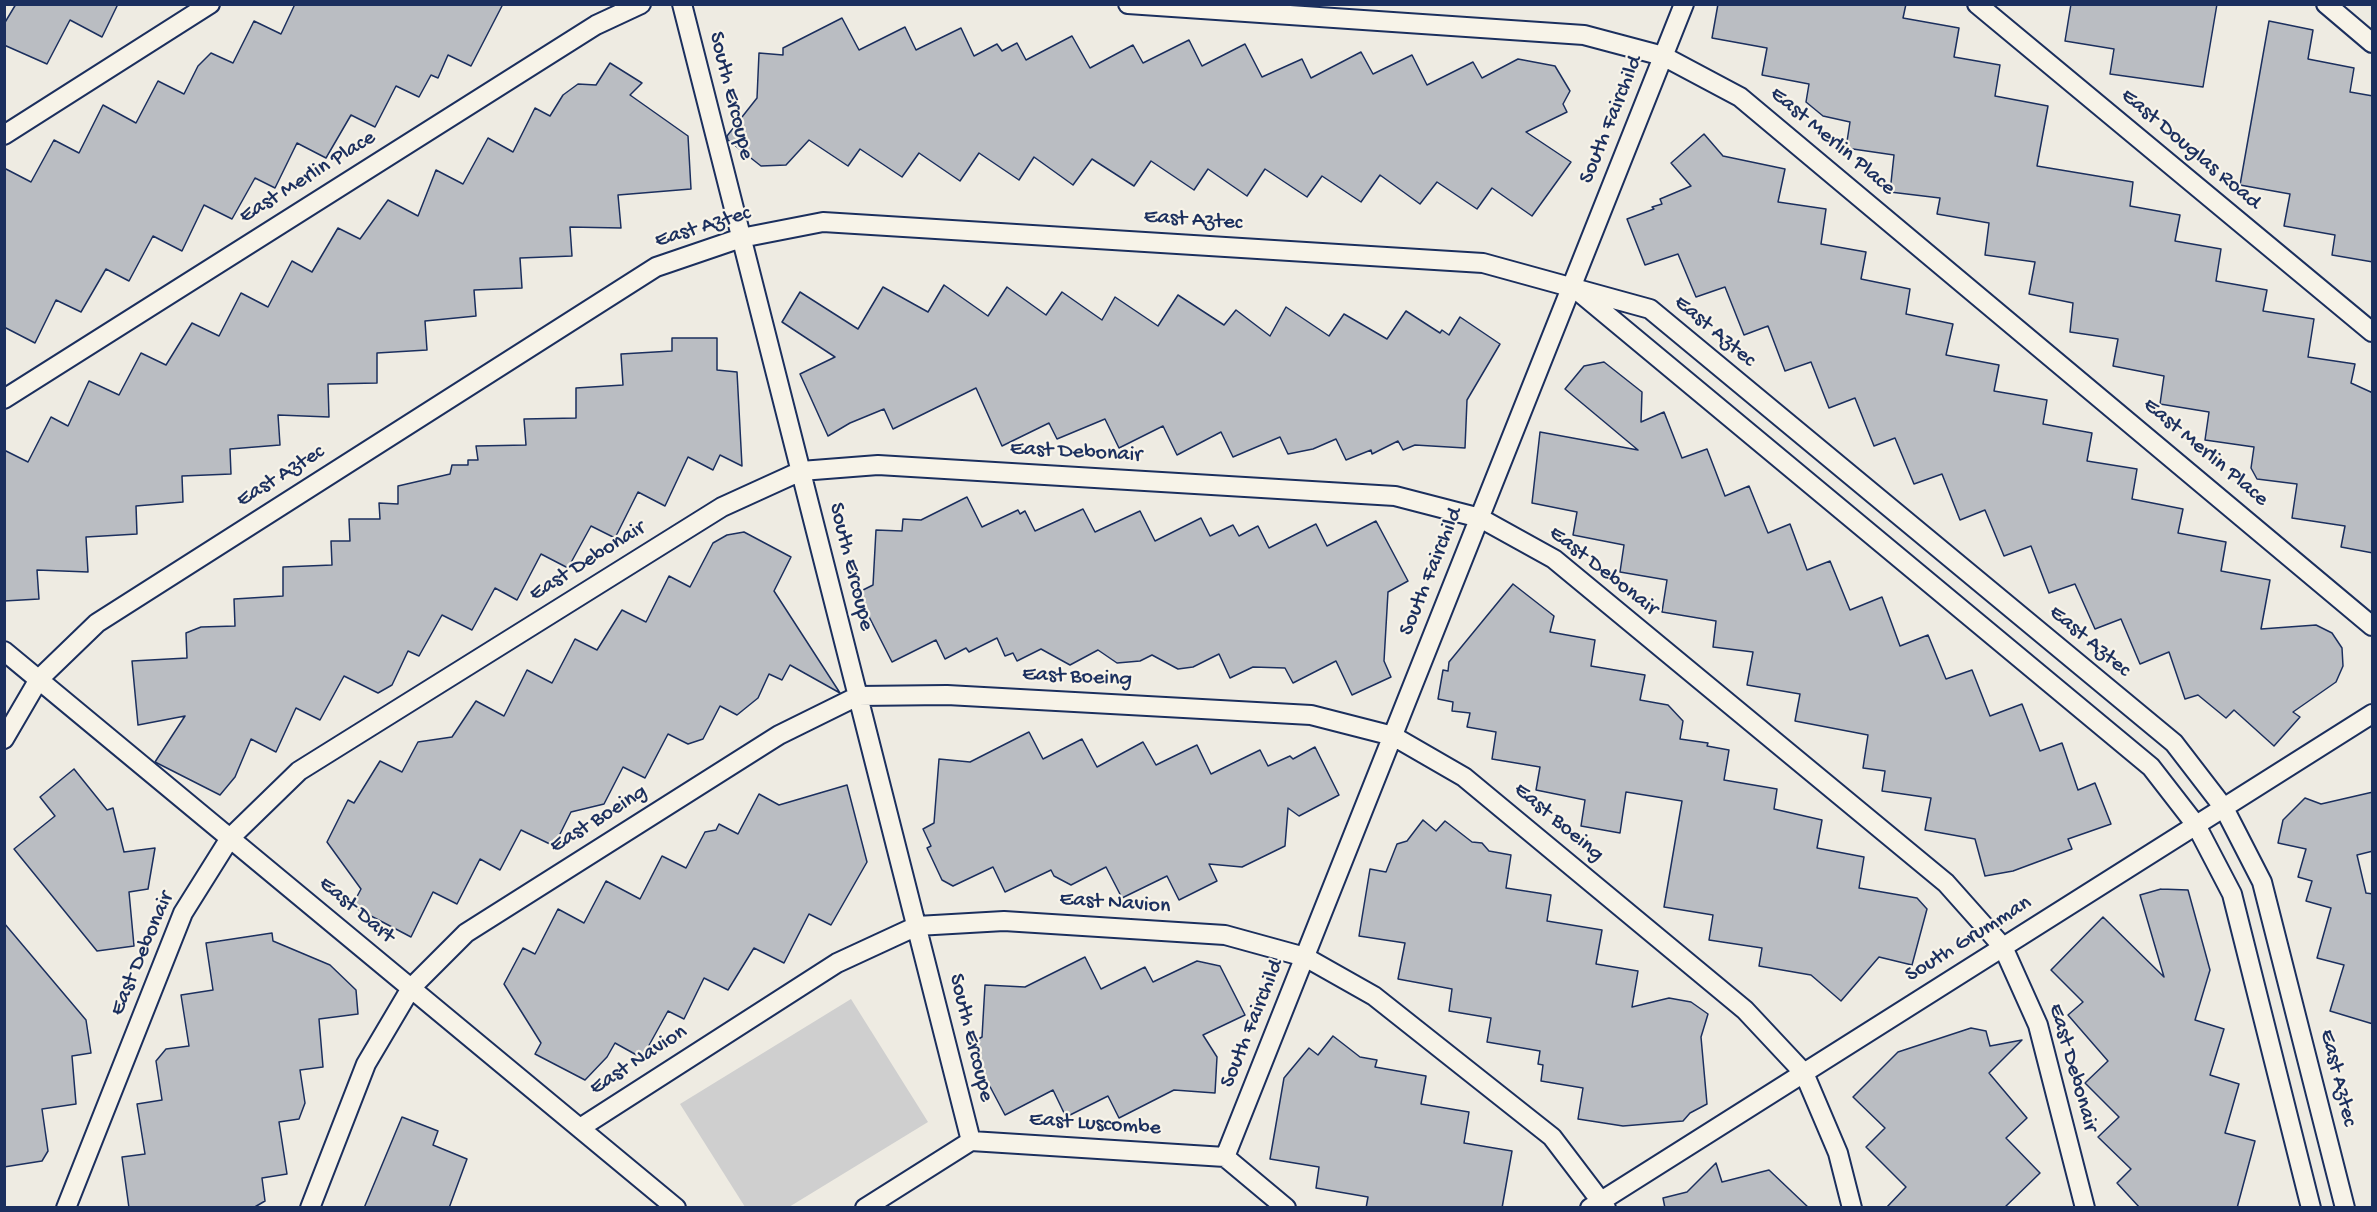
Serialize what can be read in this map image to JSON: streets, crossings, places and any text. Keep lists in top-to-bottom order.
{
  "streets": {
    "lane": [
      "South Ercoupe",
      "South Fairchild",
      "East Merlin Place",
      "East Douglas Road",
      "East Aztec",
      "East Debonair",
      "East Boeing",
      "East Navion",
      "East Dart",
      "South Grumman",
      "East Luscombe"
    ]
  },
  "crossings": [
    ["South Ercoupe", "East Aztec"],
    ["South Ercoupe", "East Debonair"],
    ["South Ercoupe", "East Boeing"],
    ["South Ercoupe", "East Navion"],
    ["South Ercoupe", "East Luscombe"],
    ["South Fairchild", "East Merlin Place"],
    ["South Fairchild", "East Aztec"],
    ["South Fairchild", "East Debonair"],
    ["South Fairchild", "East Boeing"],
    ["South Fairchild", "East Navion"],
    ["South Fairchild", "East Luscombe"],
    ["East Aztec", "East Dart"],
    ["East Aztec", "South Grumman"],
    ["East Debonair", "East Dart"],
    ["East Debonair", "South Grumman"],
    ["East Boeing", "East Dart"],
    ["East Boeing", "South Grumman"],
    ["East Navion", "East Dart"],
    ["East Navion", "South Grumman"]
  ]
}
